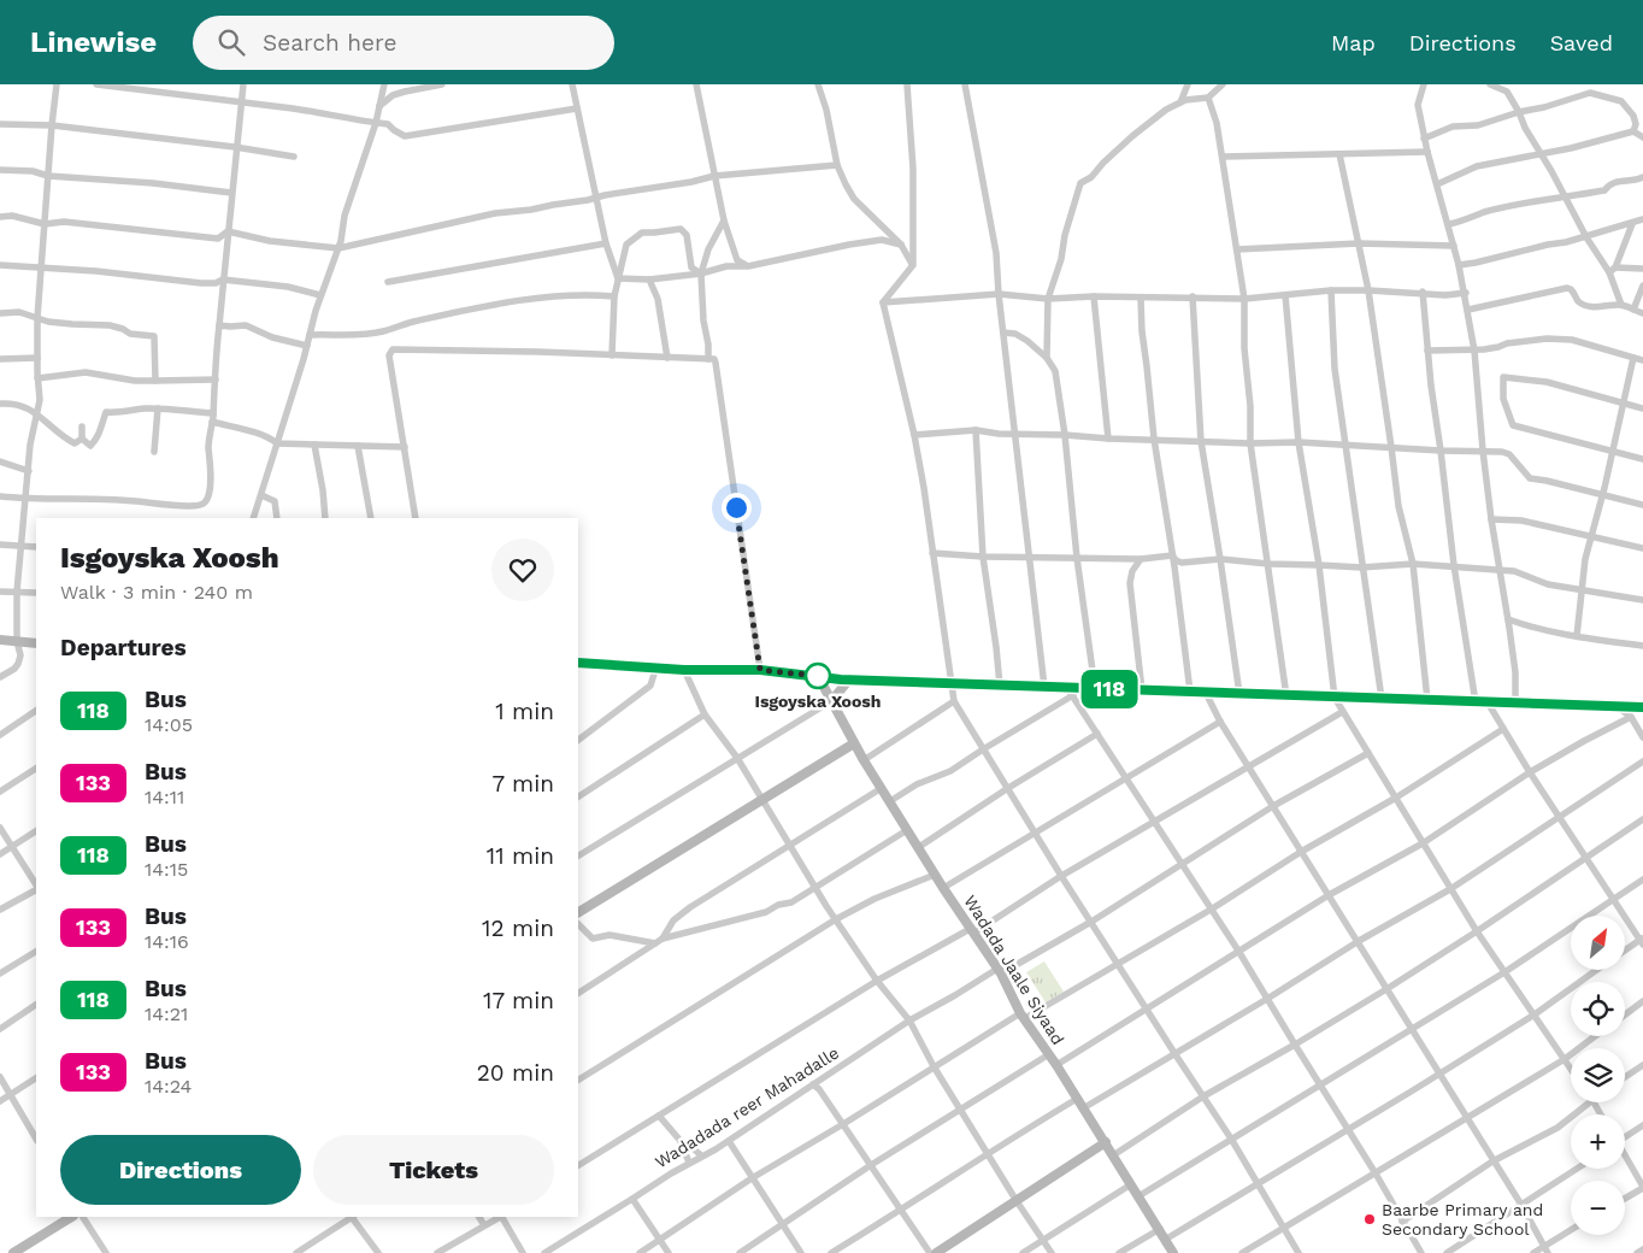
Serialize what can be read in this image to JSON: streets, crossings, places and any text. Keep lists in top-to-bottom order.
{
  "streets": {
    "main road": ["Wadada Jaale Siyaad"],
    "street": ["Wadadada reer Mahadalle"]
  },
  "crossings": [
    ["Wadada Jaale Siyaad", "Wadadada reer Mahadalle"]
  ],
  "places": ["Isgoyska Xoosh", "Baarbe Primary and Secondary School"],
  "lines": ["bus line 118"],
  "north": "top right",
  "page": {
    "header": "Linewise",
    "search": "Search here",
    "nav": ["Map", "Directions", "Saved"],
    "on_map": "118",
    "heading": [
      ["Isgoyska Xoosh", "Walk · 3 min · 240 m"],
      "Departures"
    ],
    "list": [
      {
        "mark": "118",
        "name": "Bus",
        "note": "14:05",
        "value": "1 min"
      },
      {
        "mark": "133",
        "name": "Bus",
        "note": "14:11",
        "value": "7 min"
      },
      {
        "mark": "118",
        "name": "Bus",
        "note": "14:15",
        "value": "11 min"
      },
      {
        "mark": "133",
        "name": "Bus",
        "note": "14:16",
        "value": "12 min"
      },
      {
        "mark": "118",
        "name": "Bus",
        "note": "14:21",
        "value": "17 min"
      },
      {
        "mark": "133",
        "name": "Bus",
        "note": "14:24",
        "value": "20 min"
      }
    ],
    "map_buttons": ["+", "−"],
    "buttons": ["Directions", "Tickets"]
  }
}
